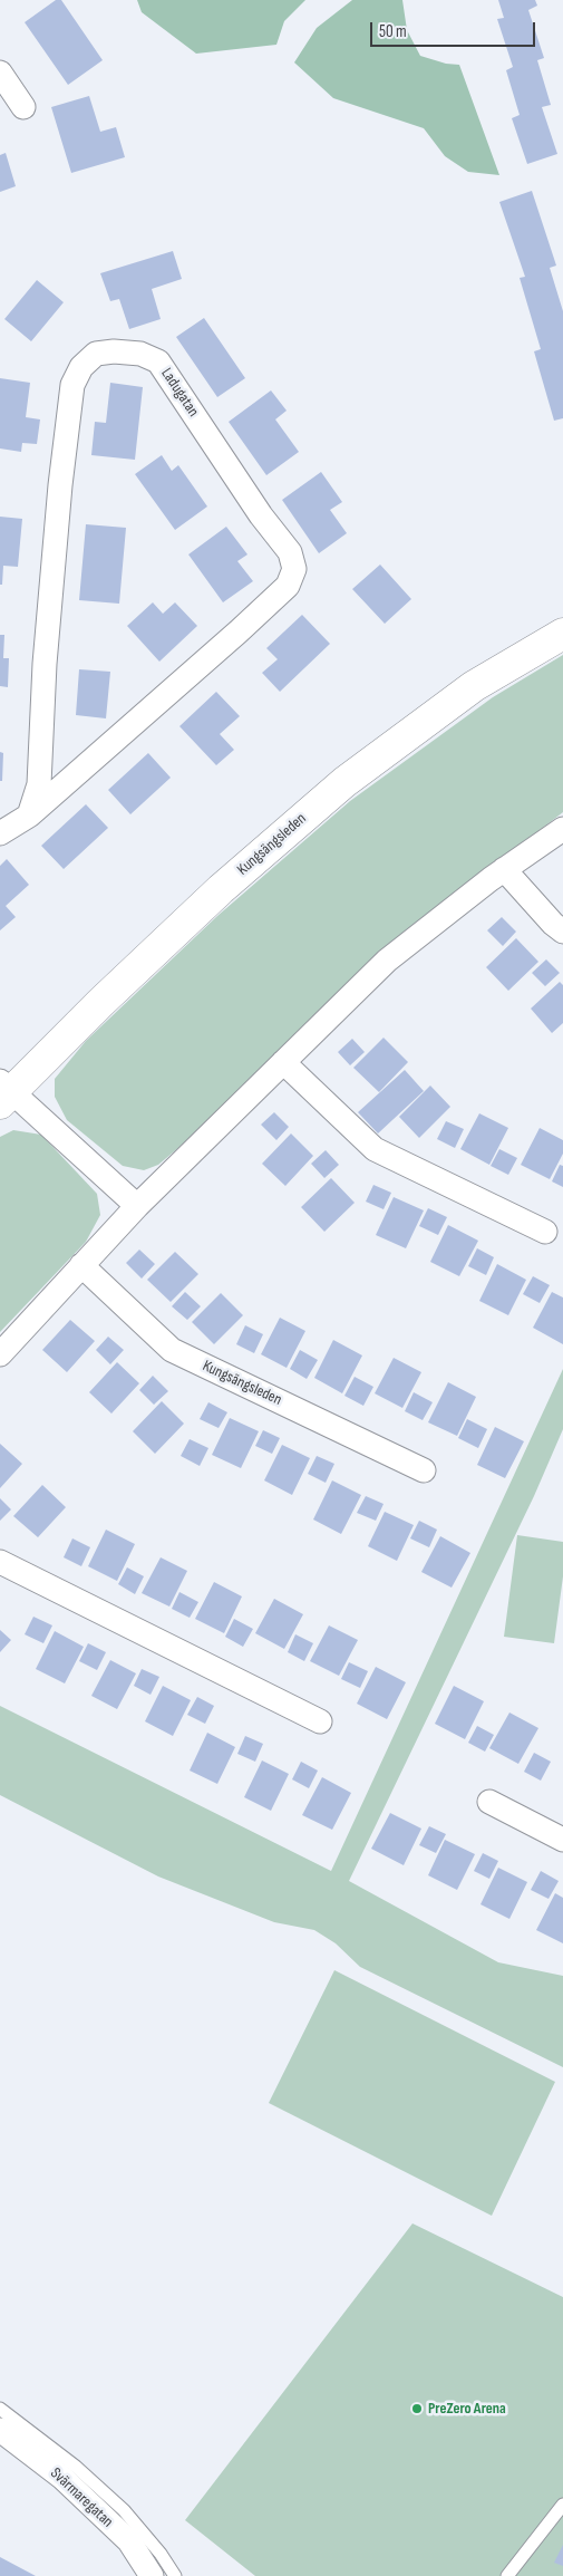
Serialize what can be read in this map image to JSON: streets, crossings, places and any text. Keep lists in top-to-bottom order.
{
  "streets": {
    "main road": ["Kungsängsleden"],
    "street": ["Ladugatan", "Svärmaregatan"]
  },
  "places": ["PreZero Arena"],
  "scale_bar": "50 m"
}
